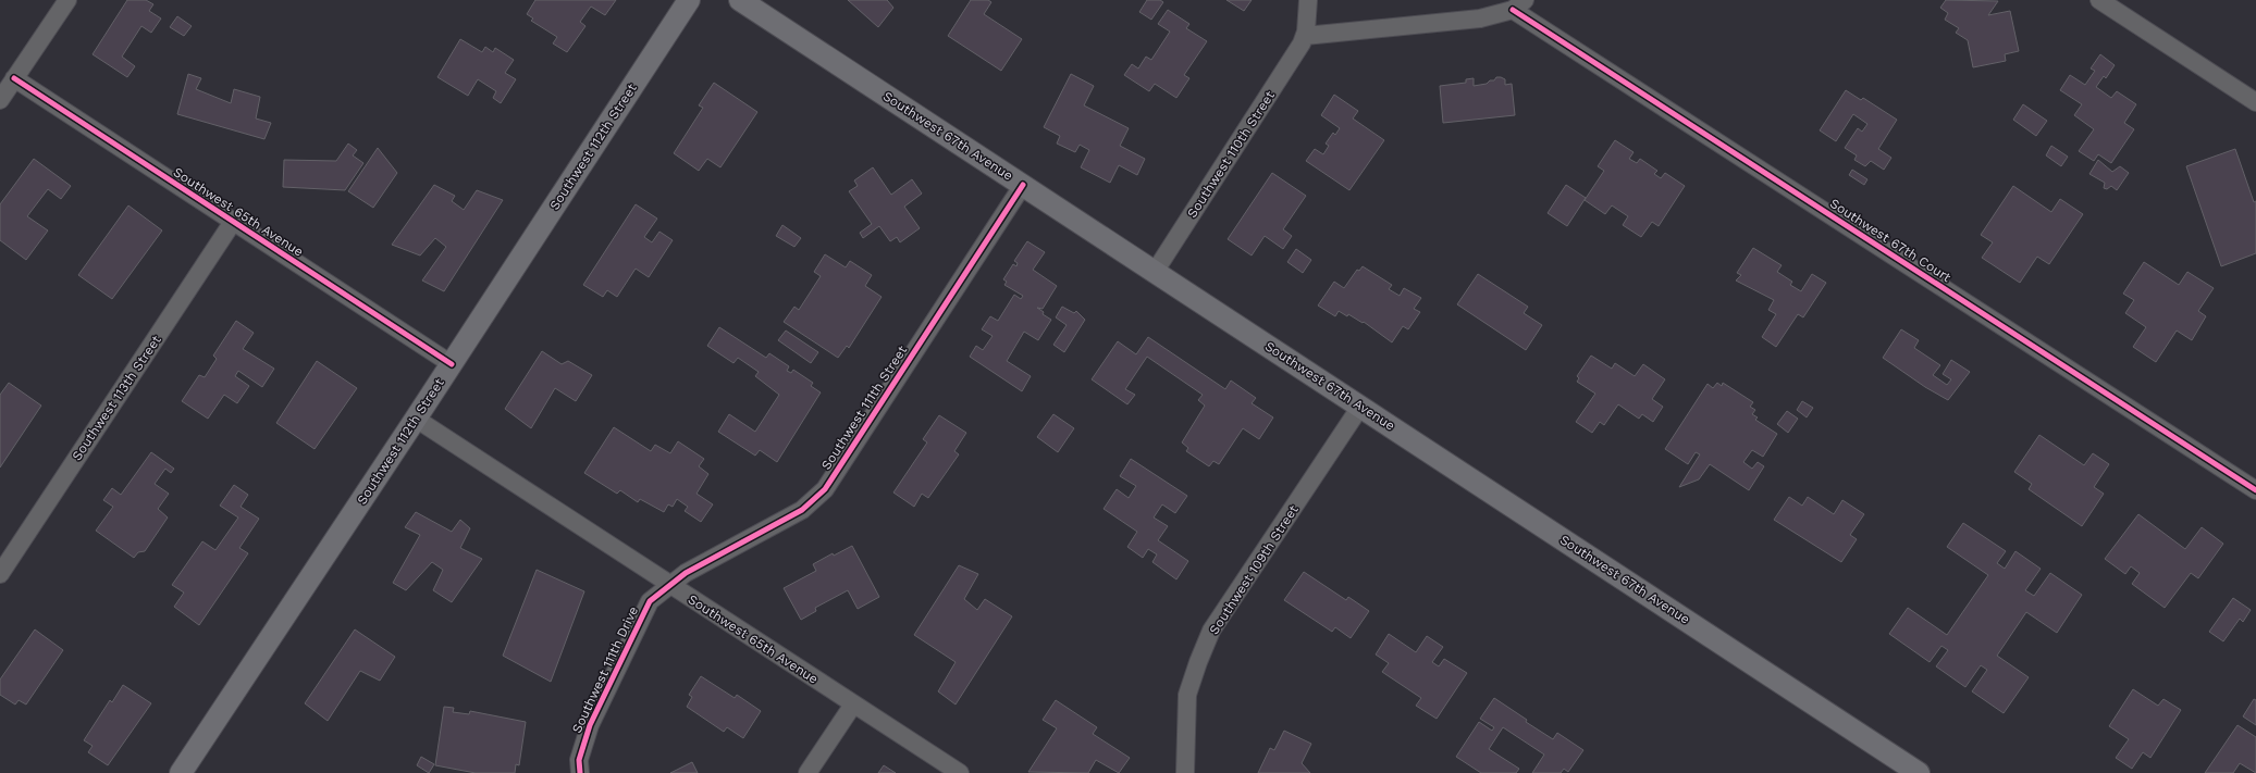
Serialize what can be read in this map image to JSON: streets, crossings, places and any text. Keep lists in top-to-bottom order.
{
  "streets": {
    "main road": ["Southwest 67th Avenue", "Southwest 112th Street"],
    "street": [
      "Southwest 110th Street",
      "Southwest 65th Avenue",
      "Southwest 67th Court",
      "Southwest 113th Street",
      "Southwest 111th Street",
      "Southwest 109th Street",
      "Southwest 111th Drive"
    ]
  },
  "crossings": [
    ["Southwest 67th Avenue", "Southwest 110th Street"],
    ["Southwest 67th Avenue", "Southwest 111th Street"],
    ["Southwest 67th Avenue", "Southwest 109th Street"],
    ["Southwest 112th Street", "Southwest 65th Avenue"],
    ["Southwest 65th Avenue", "Southwest 113th Street"],
    ["Southwest 65th Avenue", "Southwest 111th Street"],
    ["Southwest 65th Avenue", "Southwest 111th Drive"],
    ["Southwest 111th Street", "Southwest 111th Drive"]
  ]
}
